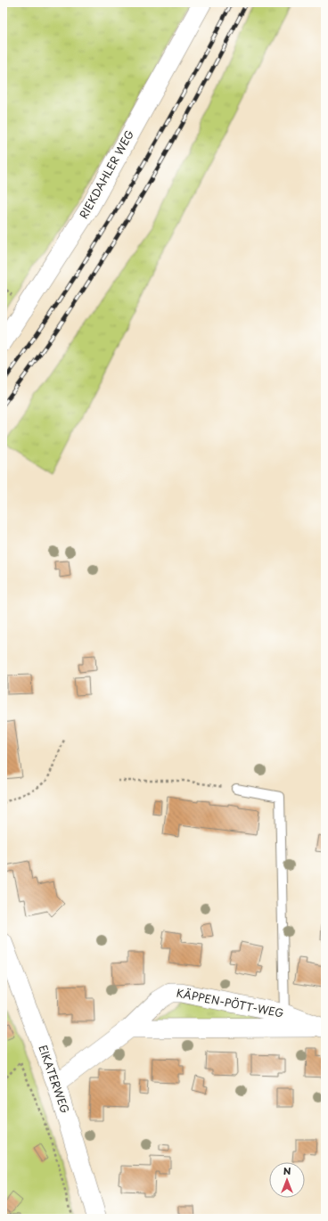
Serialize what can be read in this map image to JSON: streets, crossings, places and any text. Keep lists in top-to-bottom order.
{
  "streets": {
    "street": ["RIEKDAHLER WEG", "KÄPPEN-PÖTT-WEG", "EIKATERWEG"]
  },
  "crossings": [
    ["KÄPPEN-PÖTT-WEG", "EIKATERWEG"]
  ],
  "north": "top"
}
